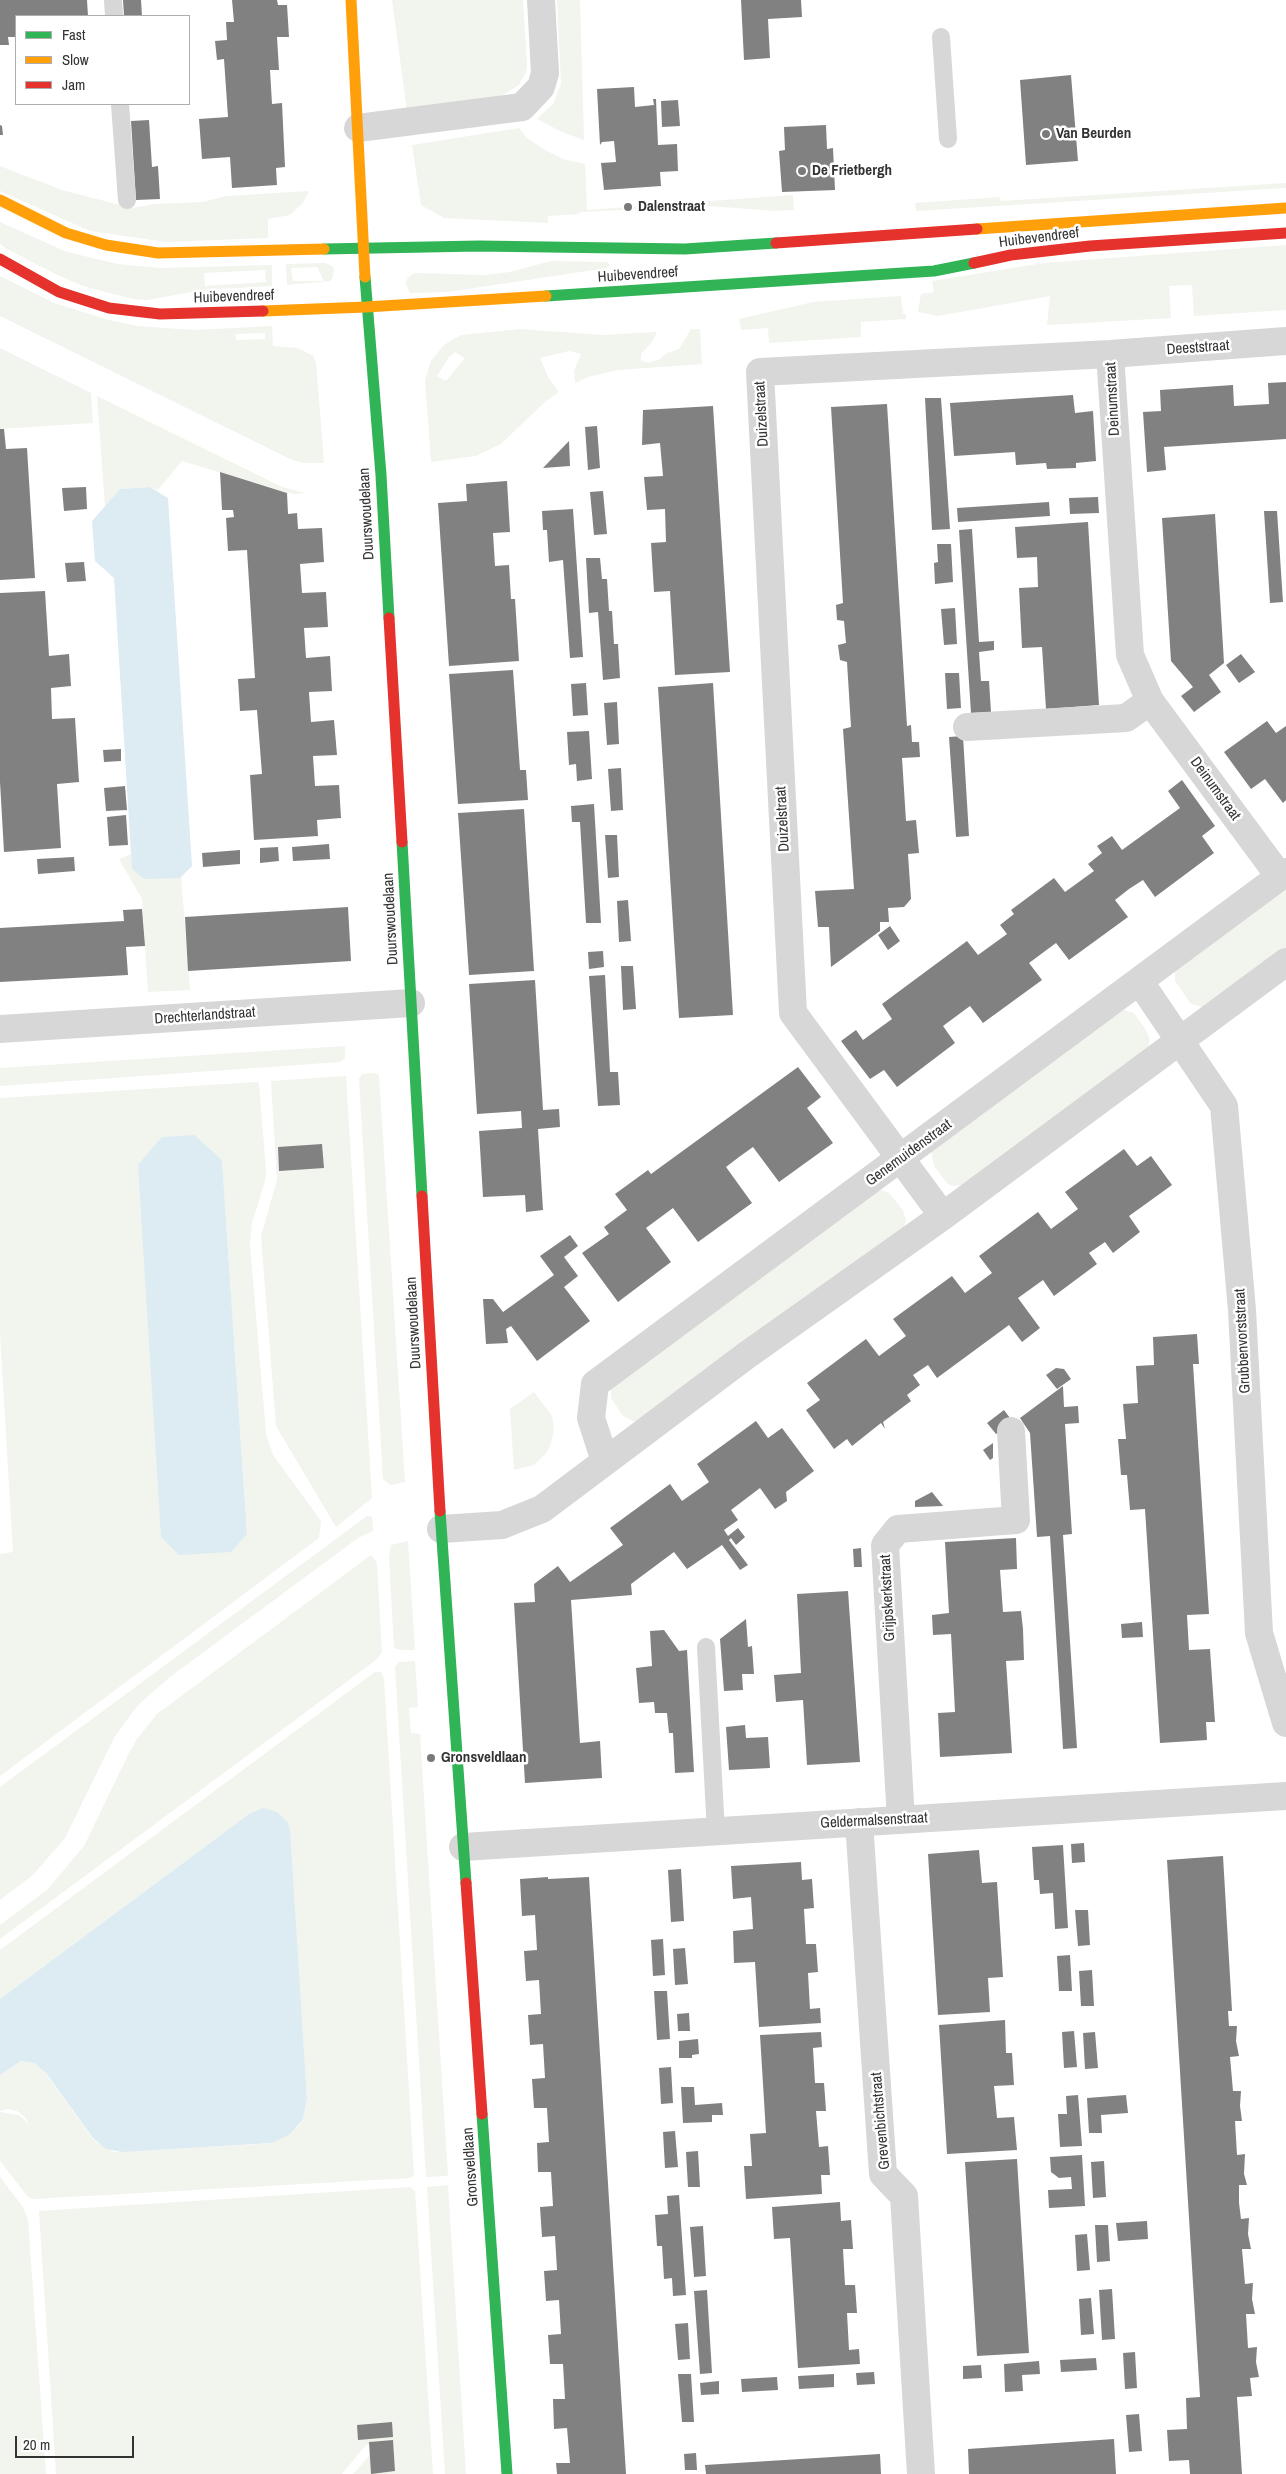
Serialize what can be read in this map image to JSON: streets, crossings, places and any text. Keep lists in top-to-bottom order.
{
  "streets": {
    "street": [
      "Huibevendreef",
      "Deeststraat",
      "Deinumstraat",
      "Duizelstraat",
      "Duurswoudelaan",
      "Drechterlandstraat",
      "Genemuidenstraat",
      "Grubbenvorststraat",
      "Grijpskerkstraat",
      "Geldermalsenstraat",
      "Grevenbichtstraat",
      "Gronsveldlaan"
    ]
  },
  "crossings": [
    ["Huibevendreef", "Duurswoudelaan"],
    ["Deeststraat", "Deinumstraat"],
    ["Deinumstraat", "Duizelstraat"],
    ["Deinumstraat", "Genemuidenstraat"],
    ["Duizelstraat", "Genemuidenstraat"],
    ["Duurswoudelaan", "Drechterlandstraat"],
    ["Duurswoudelaan", "Gronsveldlaan"],
    ["Genemuidenstraat", "Grubbenvorststraat"],
    ["Grijpskerkstraat", "Geldermalsenstraat"],
    ["Geldermalsenstraat", "Grevenbichtstraat"],
    ["Geldermalsenstraat", "Gronsveldlaan"]
  ],
  "places": [
    "Van Beurden",
    "De Frietbergh",
    "Dalenstraat",
    "Gronsveldlaan"
  ],
  "legend": ["Fast", "Slow", "Jam"],
  "scale_bar": "20 m"
}
